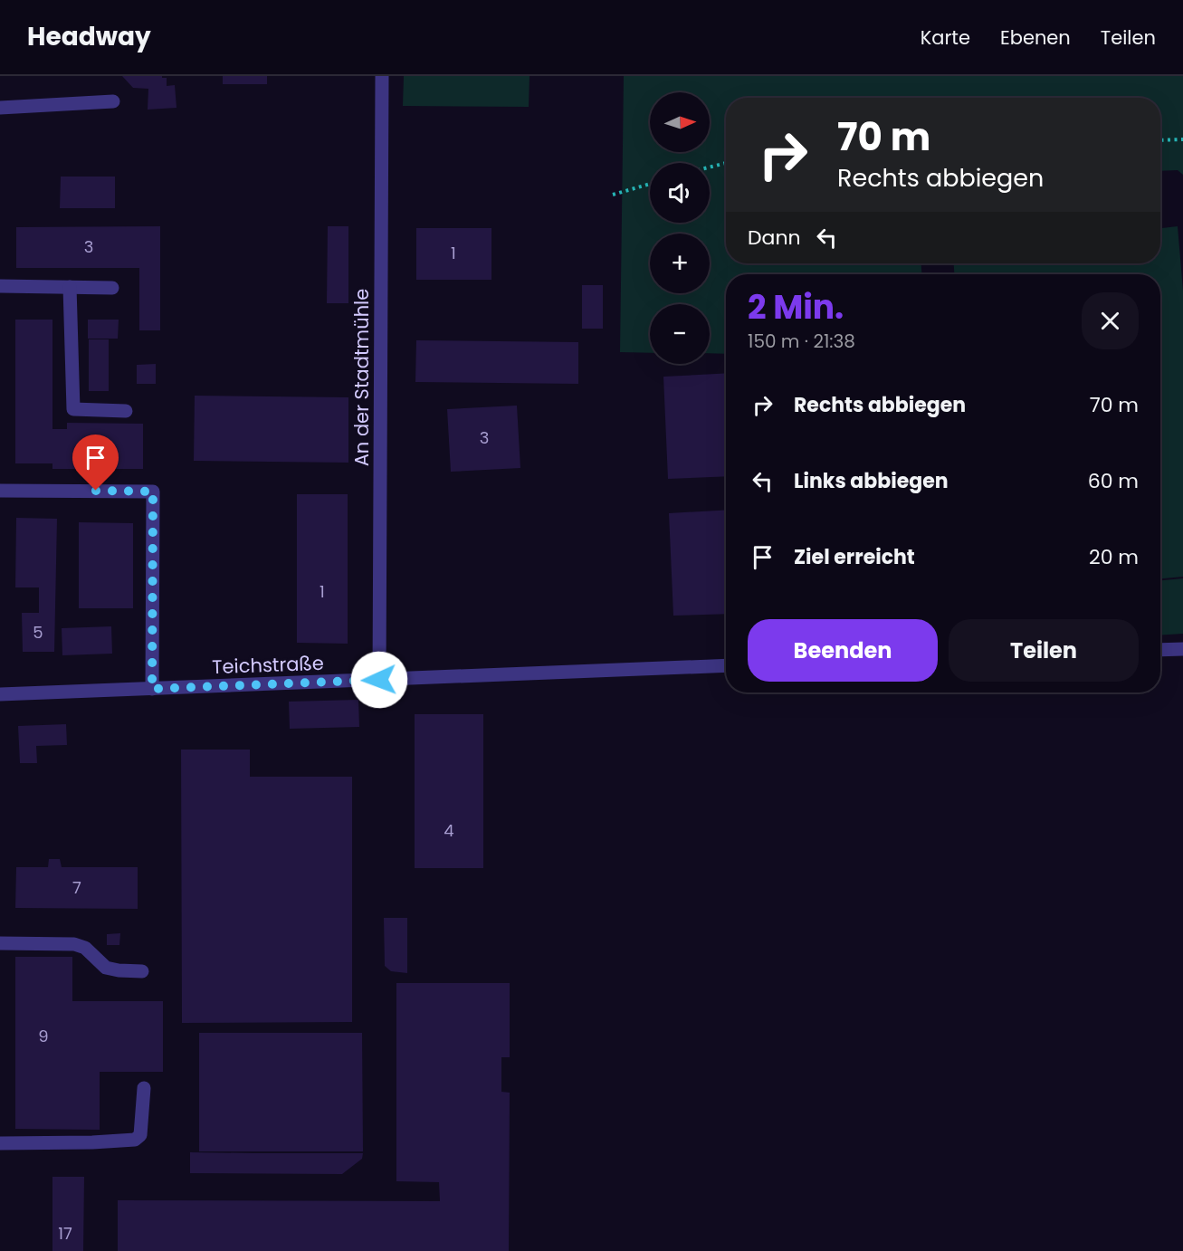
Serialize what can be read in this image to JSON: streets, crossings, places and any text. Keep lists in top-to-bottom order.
{
  "streets": {
    "street": ["An der Stadtmühle", "Teichstraße"]
  },
  "crossings": [
    ["An der Stadtmühle", "Teichstraße"]
  ],
  "house_numbers": [
    "3",
    "1",
    "3",
    "1",
    "5",
    "4",
    "7",
    "9",
    "17"
  ],
  "north": "right",
  "page": {
    "header": "Headway",
    "nav": ["Karte", "Ebenen", "Teilen"],
    "map_buttons": ["+", "−"],
    "turn": ["70 m", "Rechts abbiegen"],
    "then": "Dann",
    "heading": ["2 Min.", "150 m · 21:38"],
    "list": [
      {
        "name": "Rechts abbiegen",
        "value": "70 m"
      },
      {
        "name": "Links abbiegen",
        "value": "60 m"
      },
      {
        "name": "Ziel erreicht",
        "value": "20 m"
      }
    ],
    "buttons": ["Beenden", "Teilen"]
  }
}
